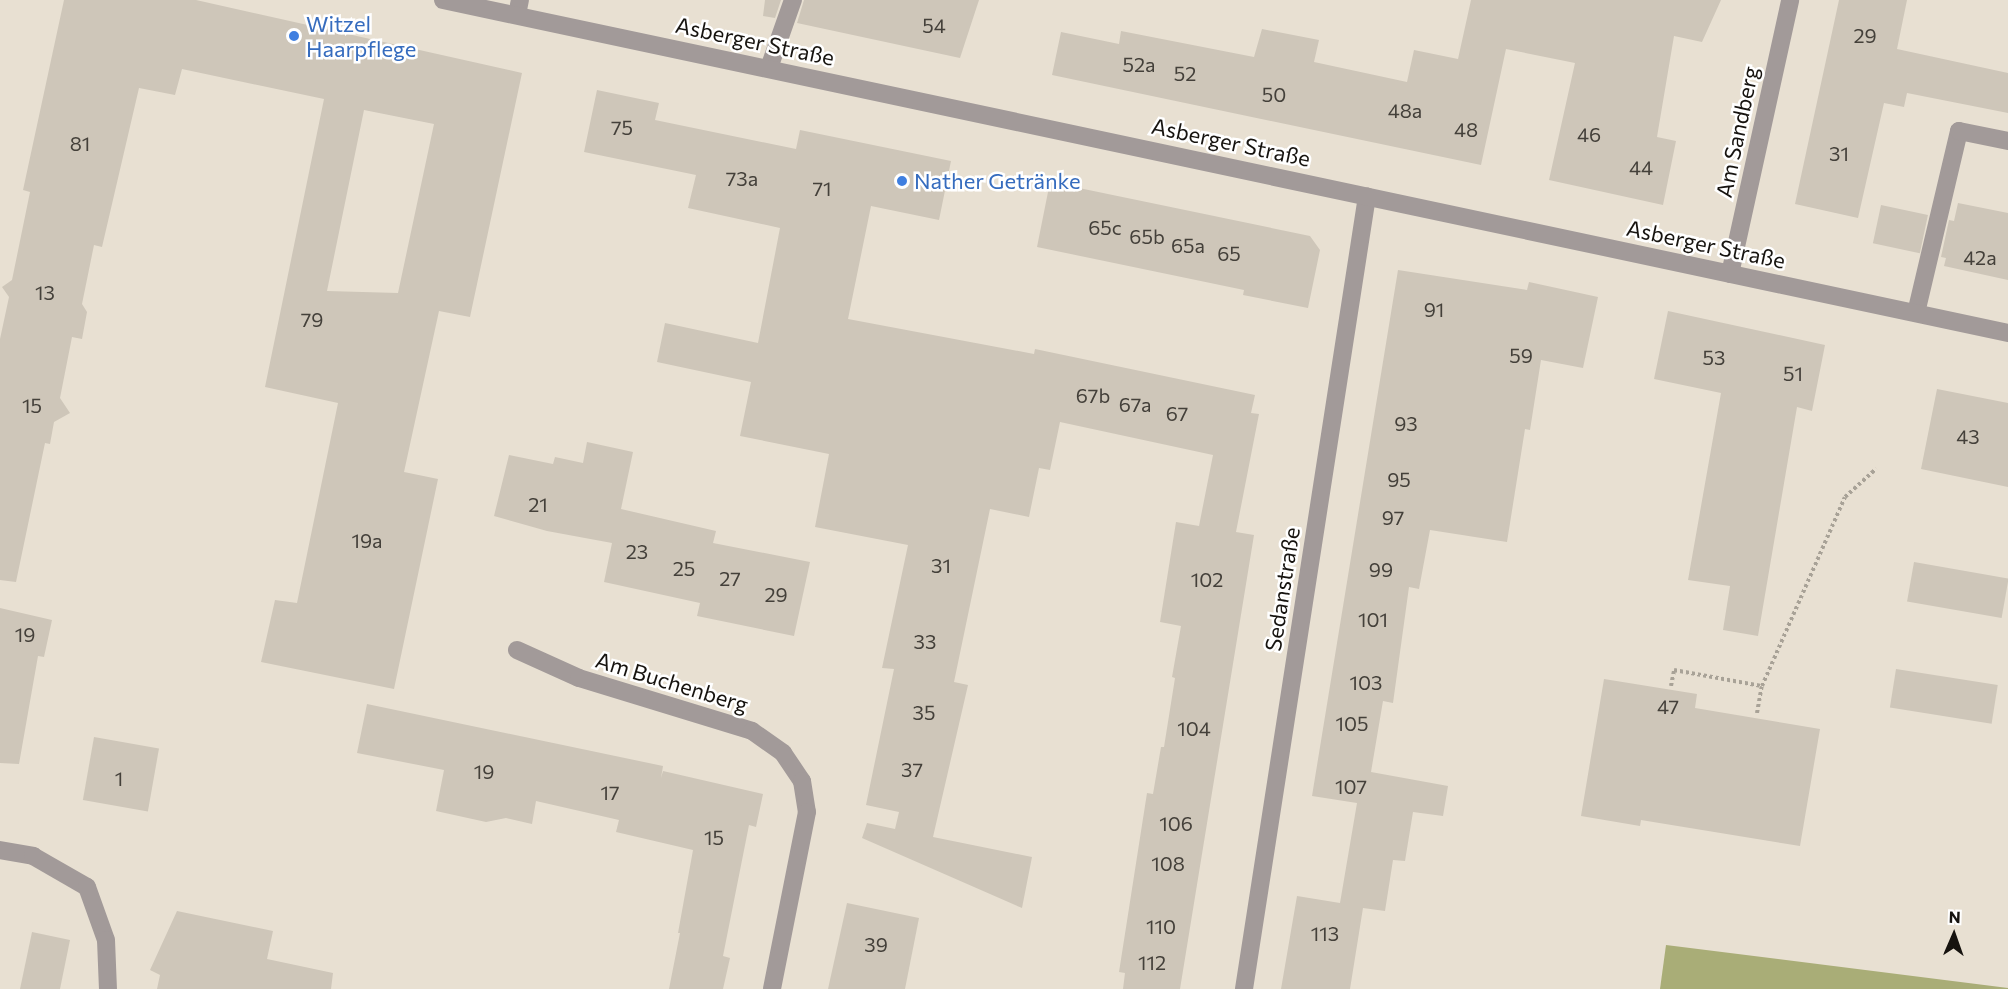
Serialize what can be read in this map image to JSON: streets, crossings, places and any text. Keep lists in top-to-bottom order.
{
  "streets": {
    "street": [
      "Asberger Straße",
      "Am Sandberg",
      "Sedanstraße",
      "Am Buchenberg"
    ]
  },
  "crossings": [
    ["Asberger Straße", "Am Sandberg"],
    ["Asberger Straße", "Sedanstraße"]
  ],
  "places": ["Witzel Haarpflege", "Nather Getränke"],
  "house_numbers": [
    "54",
    "29",
    "52a",
    "52",
    "50",
    "48a",
    "75",
    "48",
    "46",
    "81",
    "31",
    "44",
    "73a",
    "71",
    "65c",
    "65b",
    "65a",
    "65",
    "42a",
    "13",
    "91",
    "79",
    "59",
    "53",
    "51",
    "67b",
    "67a",
    "15",
    "67",
    "93",
    "43",
    "95",
    "21",
    "97",
    "19a",
    "23",
    "31",
    "25",
    "99",
    "27",
    "102",
    "29",
    "101",
    "19",
    "33",
    "103",
    "47",
    "35",
    "105",
    "104",
    "37",
    "19",
    "1",
    "107",
    "17",
    "106",
    "15",
    "108",
    "110",
    "113",
    "39",
    "112"
  ],
  "north": "top"
}
